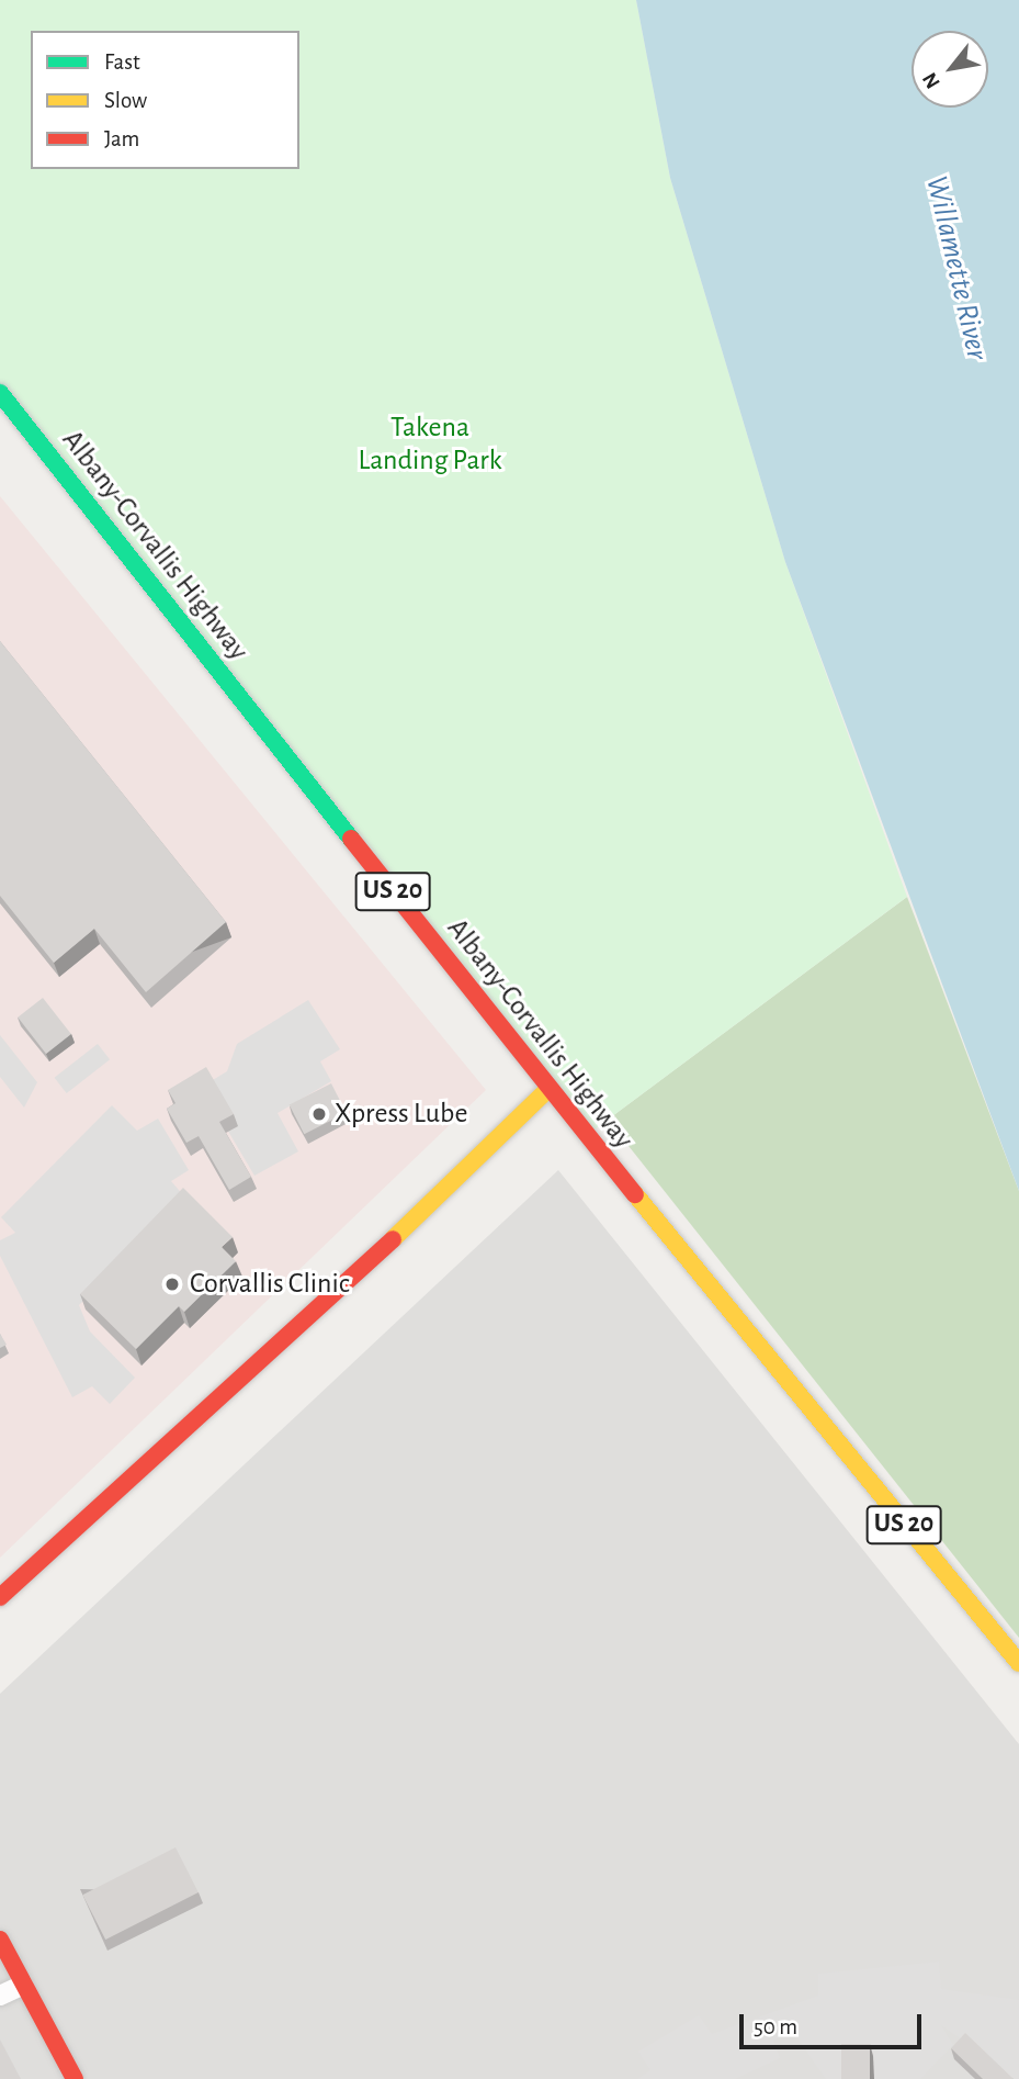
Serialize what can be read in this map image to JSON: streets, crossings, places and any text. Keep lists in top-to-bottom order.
{
  "streets": {
    "main road": ["Albany-Corvallis Highway", "US 20"]
  },
  "water": ["Willamette River"],
  "parks": ["Takena Landing Park"],
  "places": ["Xpress Lube", "Corvallis Clinic"],
  "legend": ["Fast", "Slow", "Jam"],
  "scale_bar": "50 m",
  "north": "bottom left"
}
